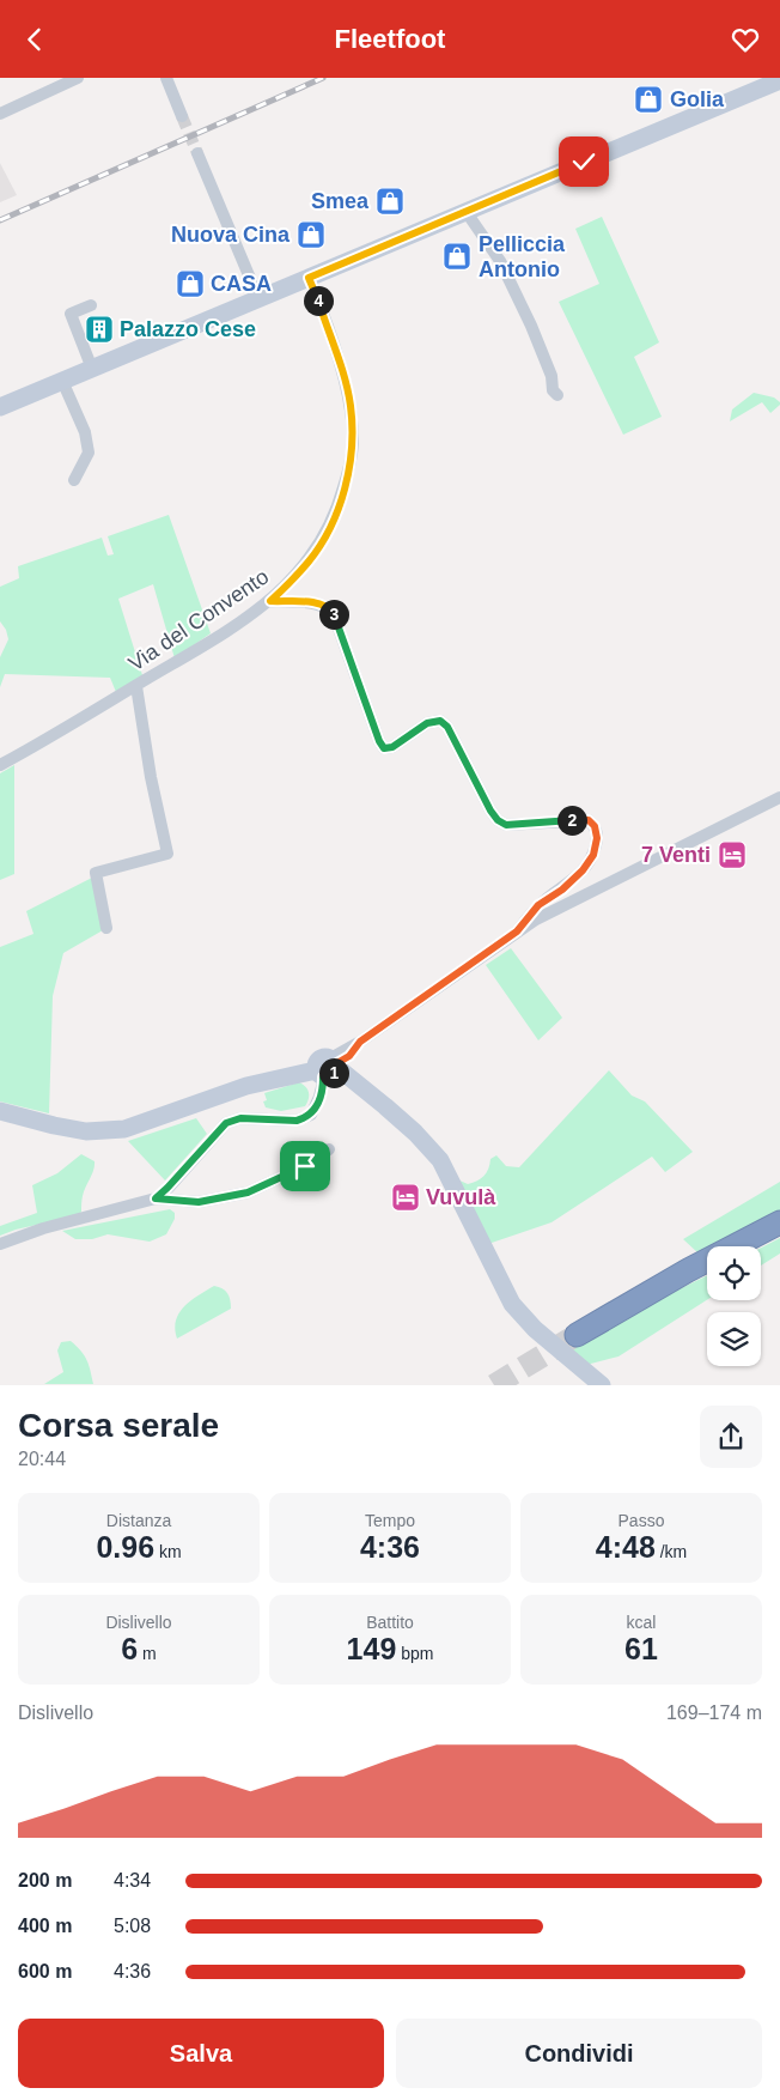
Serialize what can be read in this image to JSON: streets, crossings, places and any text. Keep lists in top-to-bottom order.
{
  "streets": {
    "street": ["Via del Convento"]
  },
  "places": {
    "shop": [
      "Golia",
      "Smea",
      "Nuova Cina",
      "Pelliccia Antonio",
      "CASA"
    ],
    "building": ["Palazzo Cese"],
    "hotel": ["7 Venti", "Vuvulà"]
  },
  "page": {
    "header": "Fleetfoot",
    "pins": [
      "4",
      "3",
      "2",
      "1"
    ],
    "heading": ["Corsa serale", "20:44"],
    "stats": [
      ["Distanza", "0.96 km"],
      ["Tempo", "4:36"],
      ["Passo", "4:48 /km"],
      ["Dislivello", "6 m"],
      ["Battito", "149 bpm"],
      ["kcal", "61"]
    ],
    "chart": ["Dislivello", "169–174 m"],
    "list": [
      {
        "name": "200 m",
        "note": "4:34"
      },
      {
        "name": "400 m",
        "note": "5:08"
      },
      {
        "name": "600 m",
        "note": "4:36"
      }
    ],
    "buttons": ["Salva", "Condividi"]
  }
}
